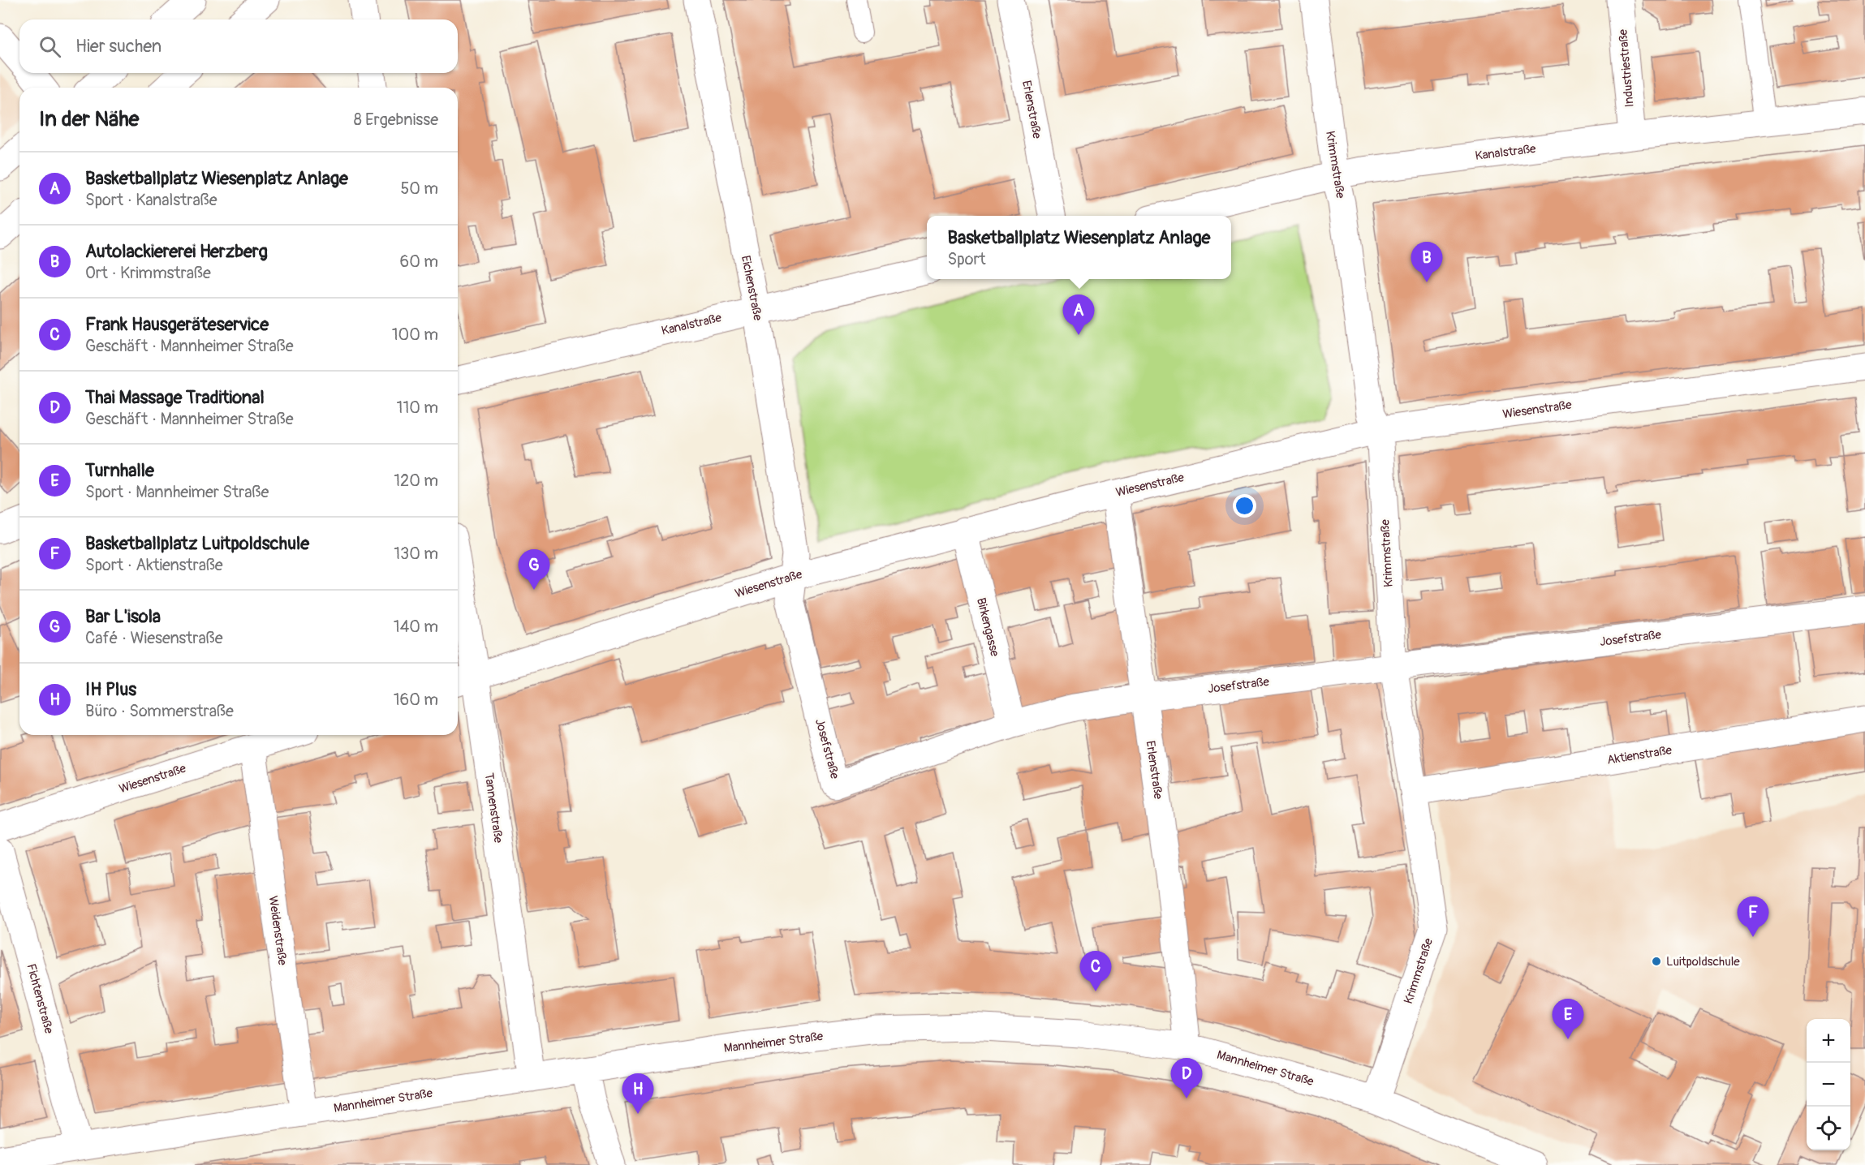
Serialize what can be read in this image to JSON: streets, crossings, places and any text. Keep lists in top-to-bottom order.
{
  "streets": {
    "street": [
      "Industriestraße",
      "Erlenstraße",
      "Kanalstraße",
      "Krimmstraße",
      "Eichenstraße",
      "Wiesenstraße",
      "Birkengasse",
      "Josefstraße",
      "Aktienstraße",
      "Tannenstraße",
      "Weidenstraße",
      "Fichtenstraße",
      "Mannheimer Straße"
    ]
  },
  "crossings": [
    ["Industriestraße", "Kanalstraße"],
    ["Erlenstraße", "Wiesenstraße"],
    ["Erlenstraße", "Josefstraße"],
    ["Erlenstraße", "Mannheimer Straße"],
    ["Kanalstraße", "Krimmstraße"],
    ["Kanalstraße", "Eichenstraße"],
    ["Krimmstraße", "Wiesenstraße"],
    ["Krimmstraße", "Josefstraße"],
    ["Krimmstraße", "Aktienstraße"],
    ["Krimmstraße", "Mannheimer Straße"],
    ["Eichenstraße", "Wiesenstraße"],
    ["Eichenstraße", "Josefstraße"],
    ["Wiesenstraße", "Birkengasse"],
    ["Wiesenstraße", "Josefstraße"],
    ["Wiesenstraße", "Tannenstraße"],
    ["Wiesenstraße", "Weidenstraße"],
    ["Birkengasse", "Josefstraße"],
    ["Tannenstraße", "Mannheimer Straße"],
    ["Weidenstraße", "Mannheimer Straße"],
    ["Fichtenstraße", "Mannheimer Straße"]
  ],
  "places": ["Luitpoldschule"],
  "page": {
    "search": "Hier suchen",
    "heading": ["In der Nähe", "8 Ergebnisse"],
    "list": [
      {
        "mark": "A",
        "name": "Basketballplatz Wiesenplatz Anlage",
        "note": "Sport · Kanalstraße",
        "value": "50 m"
      },
      {
        "mark": "B",
        "name": "Autolackiererei Herzberg",
        "note": "Ort · Krimmstraße",
        "value": "60 m"
      },
      {
        "mark": "C",
        "name": "Frank Hausgeräteservice",
        "note": "Geschäft · Mannheimer Straße",
        "value": "100 m"
      },
      {
        "mark": "D",
        "name": "Thai Massage Traditional",
        "note": "Geschäft · Mannheimer Straße",
        "value": "110 m"
      },
      {
        "mark": "E",
        "name": "Turnhalle",
        "note": "Sport · Mannheimer Straße",
        "value": "120 m"
      },
      {
        "mark": "F",
        "name": "Basketballplatz Luitpoldschule",
        "note": "Sport · Aktienstraße",
        "value": "130 m"
      },
      {
        "mark": "G",
        "name": "Bar L'isola",
        "note": "Café · Wiesenstraße",
        "value": "140 m"
      },
      {
        "mark": "H",
        "name": "IH Plus",
        "note": "Büro · Sommerstraße",
        "value": "160 m"
      }
    ],
    "popup": ["Basketballplatz Wiesenplatz Anlage", "Sport"],
    "pins": [
      "B",
      "A",
      "G",
      "F",
      "C",
      "E",
      "D",
      "H"
    ],
    "map_buttons": ["+", "−"]
  }
}
